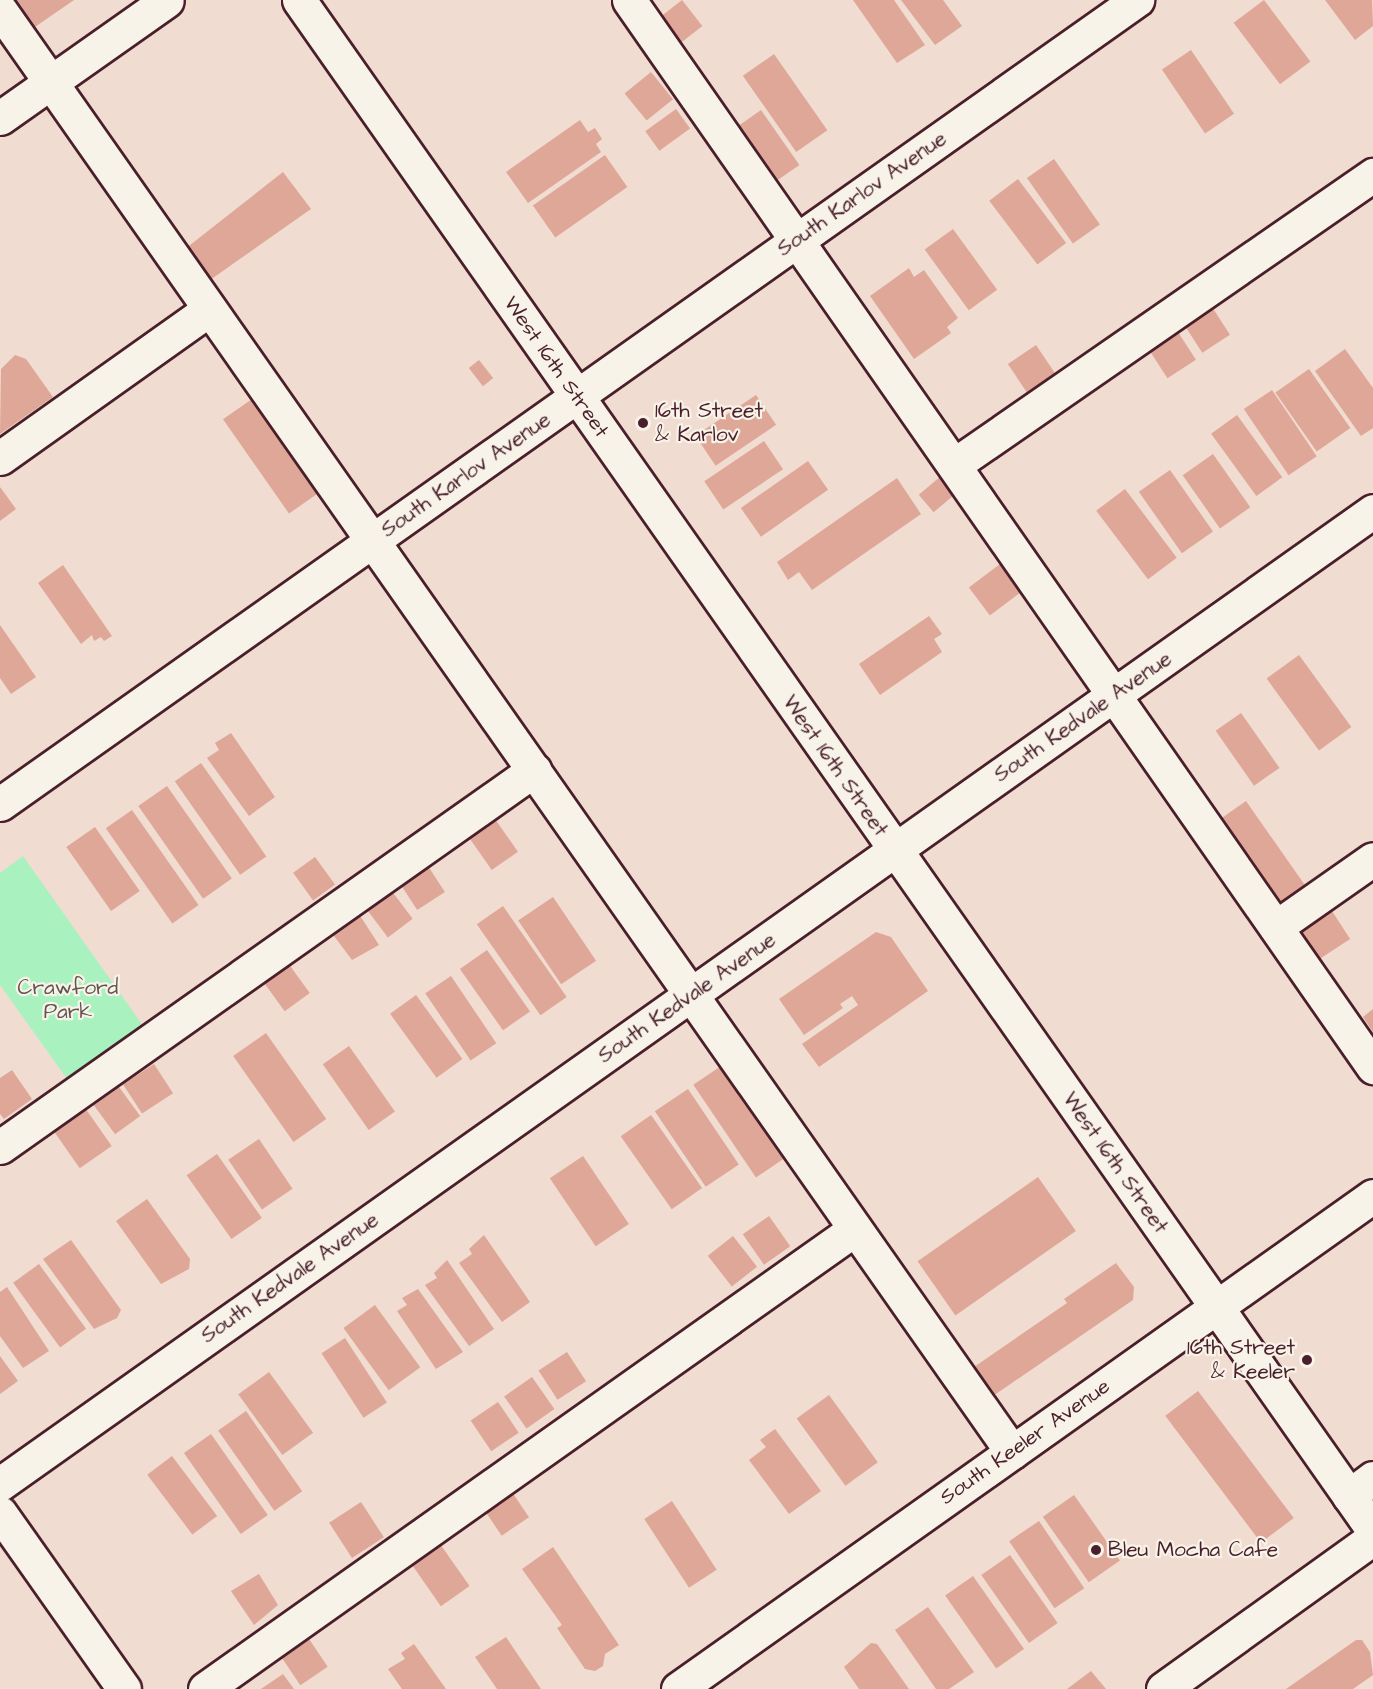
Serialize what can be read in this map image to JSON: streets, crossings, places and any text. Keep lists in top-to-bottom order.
{
  "streets": {
    "street": [
      "South Karlov Avenue",
      "West 16th Street",
      "South Kedvale Avenue",
      "South Keeler Avenue"
    ]
  },
  "crossings": [
    ["South Karlov Avenue", "West 16th Street"],
    ["West 16th Street", "South Kedvale Avenue"],
    ["West 16th Street", "South Keeler Avenue"]
  ],
  "parks": ["Crawford Park"],
  "places": ["16th Street & Karlov", "16th Street & Keeler", "Bleu Mocha Cafe"]
}
